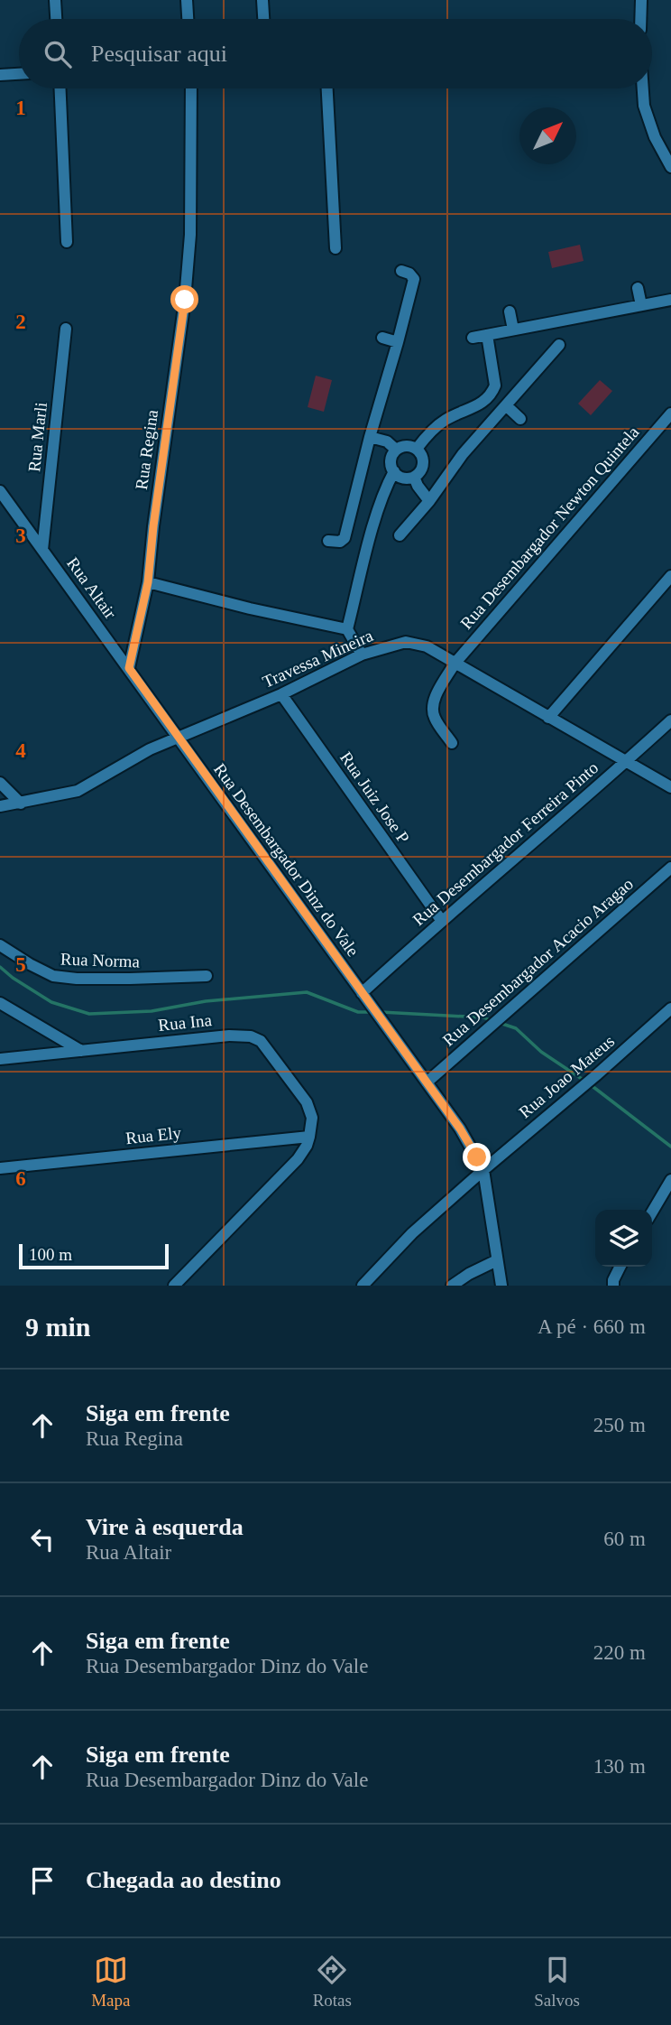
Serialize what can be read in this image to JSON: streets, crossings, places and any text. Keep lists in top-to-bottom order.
{
  "streets": {
    "street": [
      "Rua Marli",
      "Rua Regina",
      "Rua Desembargador Newton Quintela",
      "Rua Altair",
      "Travessa Mineira",
      "Rua Juiz Jose P",
      "Rua Desembargador Ferreira Pinto",
      "Rua Desembargador Dinz do Vale",
      "Rua Norma",
      "Rua Desembargador Acacio Aragao",
      "Rua Ina",
      "Rua Joao Mateus",
      "Rua Ely"
    ]
  },
  "crossings": [
    ["Rua Marli", "Rua Altair"],
    ["Rua Regina", "Rua Altair"],
    ["Rua Desembargador Newton Quintela", "Travessa Mineira"],
    ["Rua Altair", "Travessa Mineira"],
    ["Rua Altair", "Rua Desembargador Dinz do Vale"],
    ["Travessa Mineira", "Rua Juiz Jose P"],
    ["Travessa Mineira", "Rua Desembargador Ferreira Pinto"],
    ["Travessa Mineira", "Rua Desembargador Dinz do Vale"],
    ["Rua Juiz Jose P", "Rua Desembargador Ferreira Pinto"],
    ["Rua Desembargador Ferreira Pinto", "Rua Desembargador Dinz do Vale"],
    ["Rua Desembargador Dinz do Vale", "Rua Desembargador Acacio Aragao"],
    ["Rua Ina", "Rua Ely"]
  ],
  "scale_bar": "100 m",
  "north": "top right",
  "page": {
    "search": "Pesquisar aqui",
    "scale": "100 m",
    "heading": ["9 min", "A pé · 660 m"],
    "list": [
      ["Siga em frente", "Rua Regina", "250 m"],
      ["Vire à esquerda", "Rua Altair", "60 m"],
      ["Siga em frente", "Rua Desembargador Dinz do Vale", "220 m"],
      ["Siga em frente", "Rua Desembargador Dinz do Vale", "130 m"],
      "Chegada ao destino"
    ],
    "nav": ["Mapa", "Rotas", "Salvos"]
  },
  "grid": {
    "rows": [
      "1",
      "2",
      "3",
      "4",
      "5",
      "6"
    ]
  }
}
